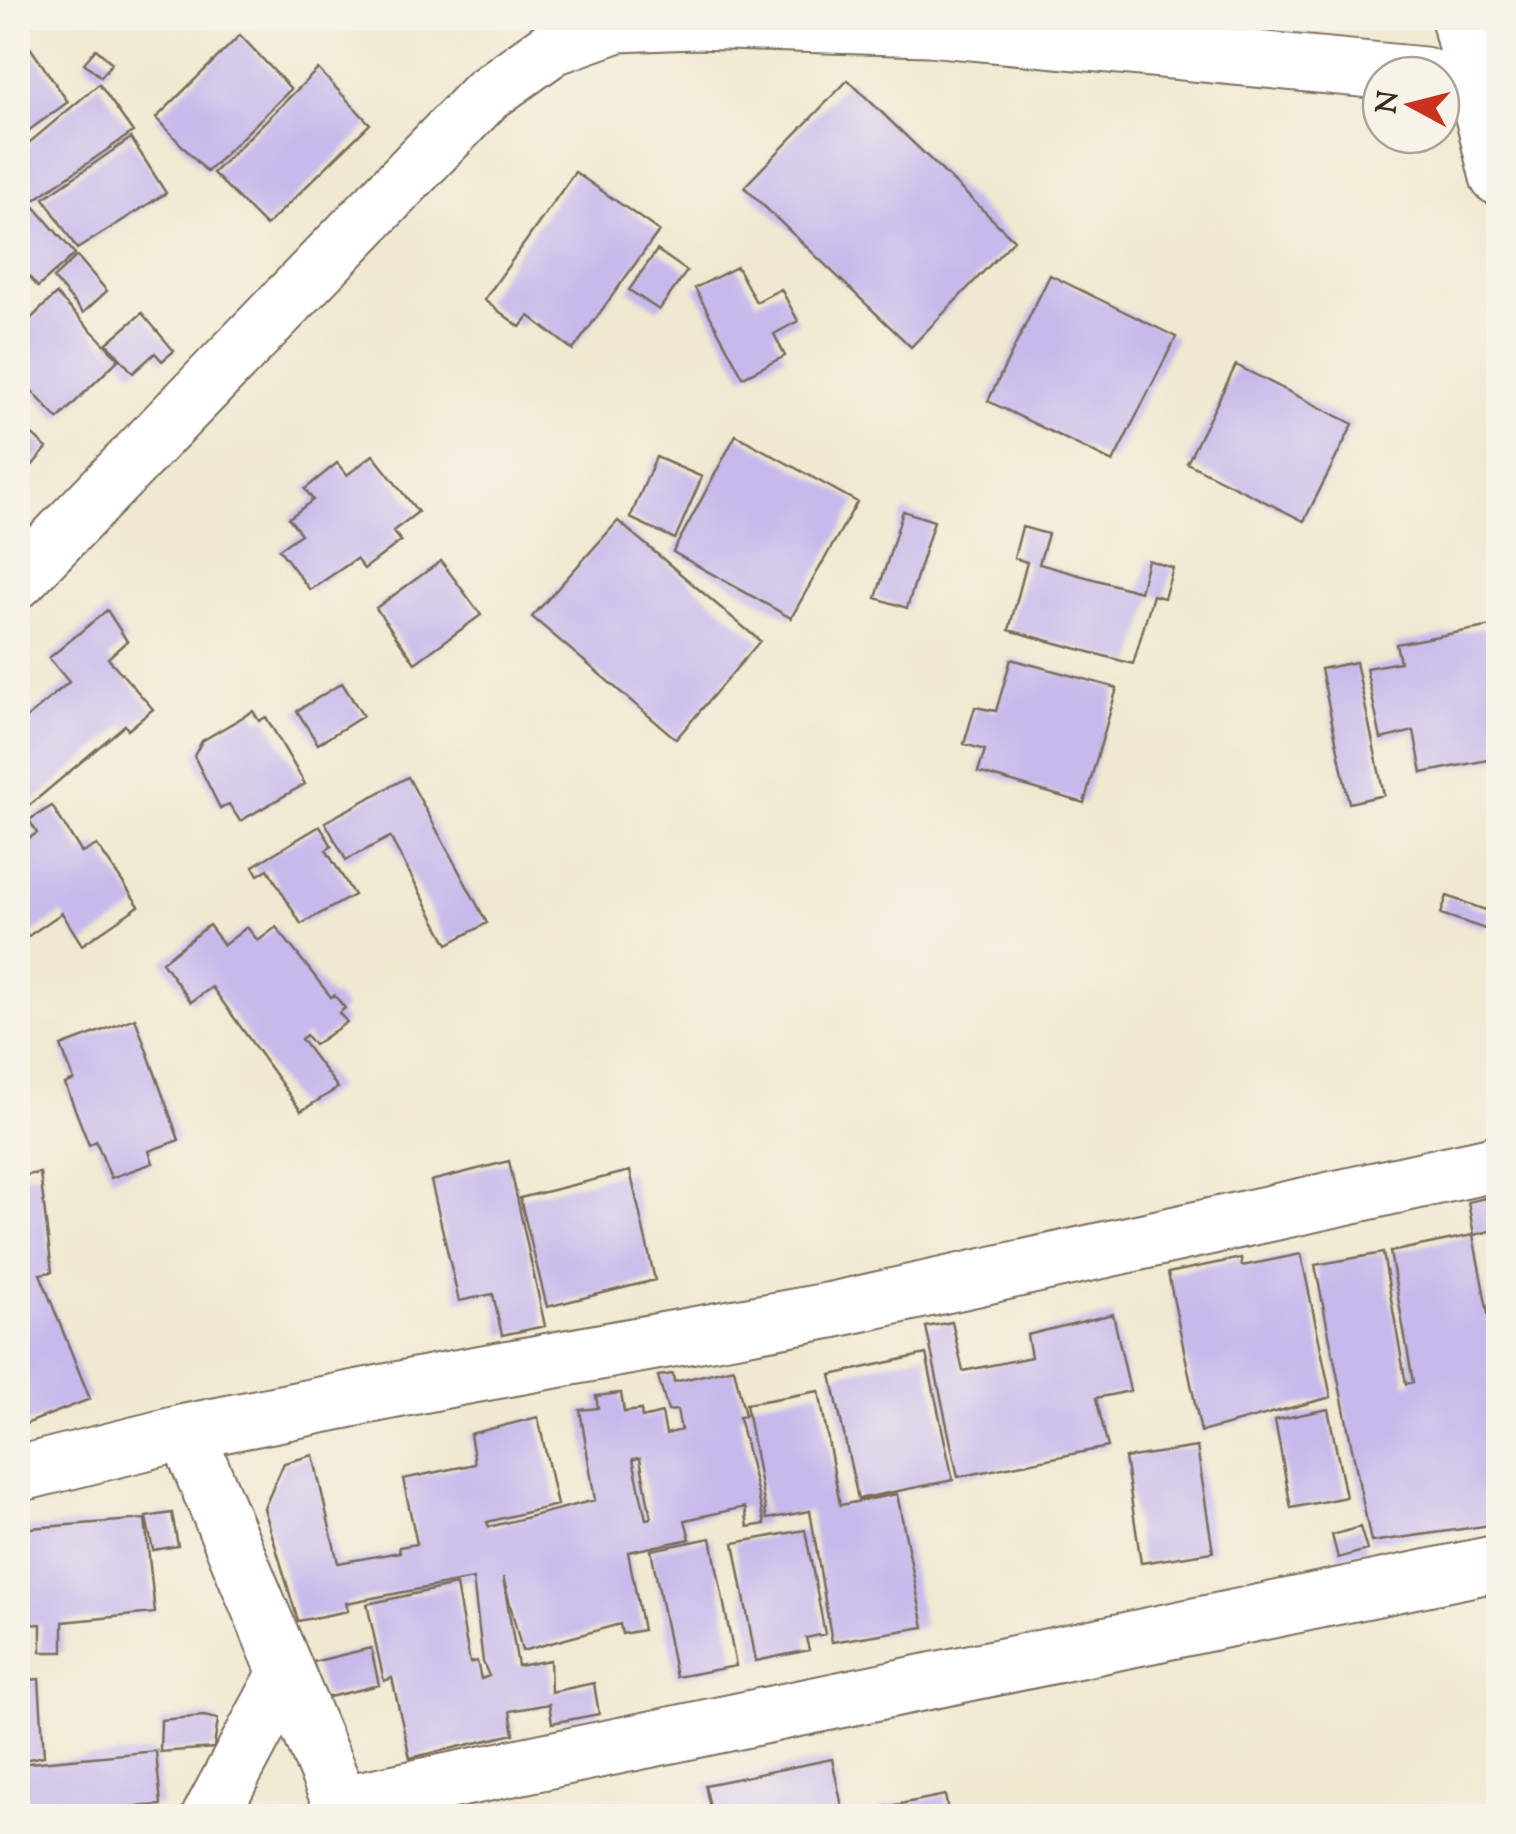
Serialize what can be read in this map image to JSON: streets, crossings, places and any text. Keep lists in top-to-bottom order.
{
  "north": "left"
}
